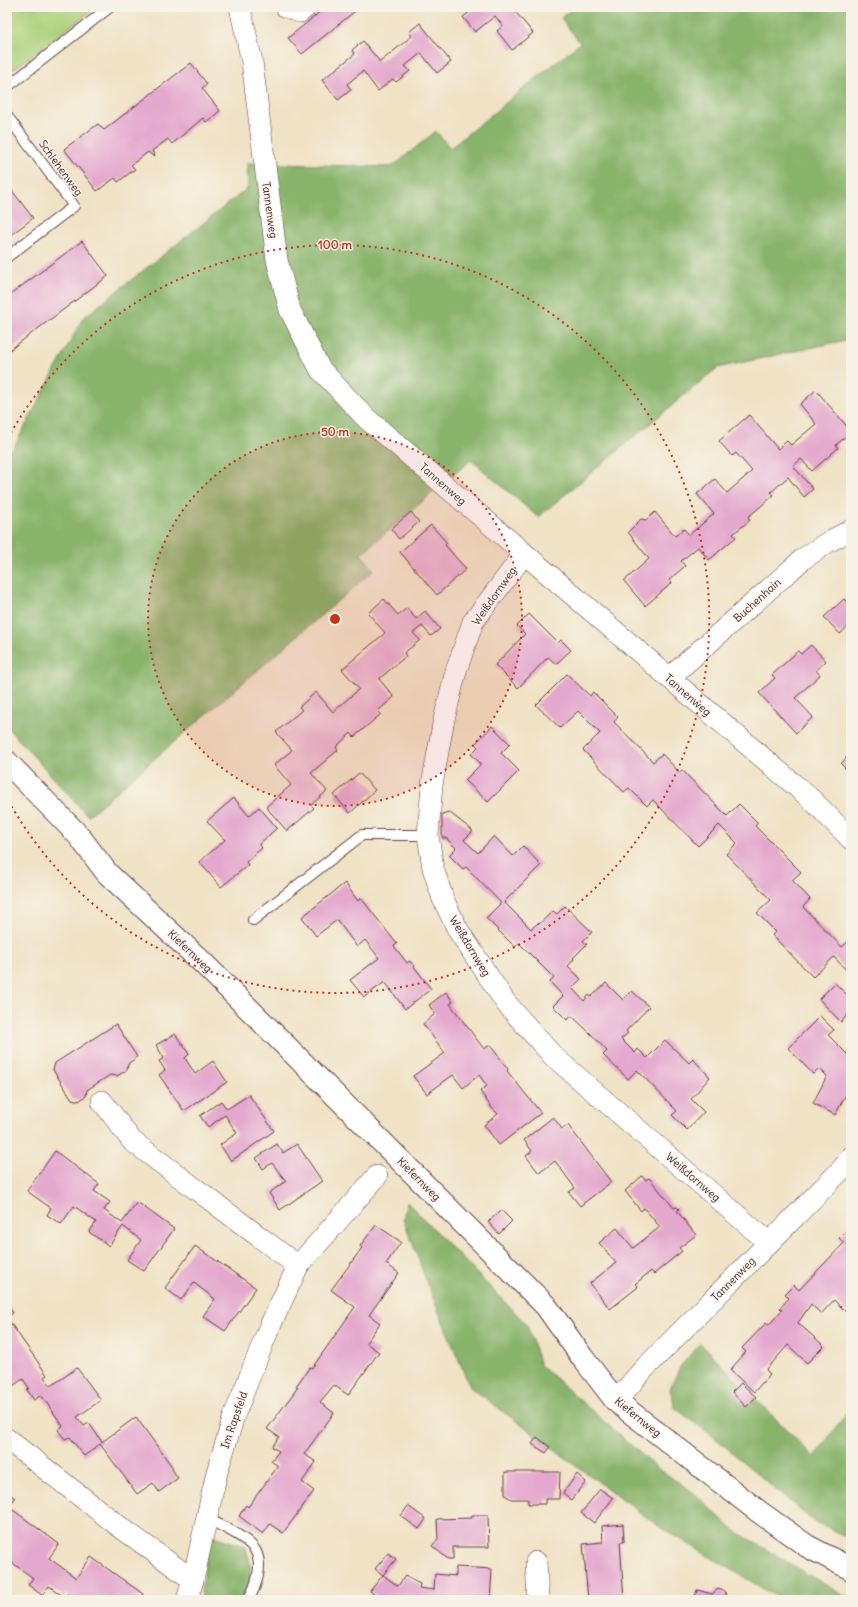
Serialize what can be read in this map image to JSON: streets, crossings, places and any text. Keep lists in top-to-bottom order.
{
  "streets": {
    "street": [
      "Tannenweg",
      "Weißdornweg",
      "Buchenhain",
      "Kiefernweg",
      "Im Rapsfeld"
    ],
    "lane": ["Schlehenweg"]
  },
  "crossings": [
    ["Tannenweg", "Weißdornweg"],
    ["Tannenweg", "Buchenhain"],
    ["Tannenweg", "Kiefernweg"]
  ],
  "rings": ["100 m", "50 m"]
}
